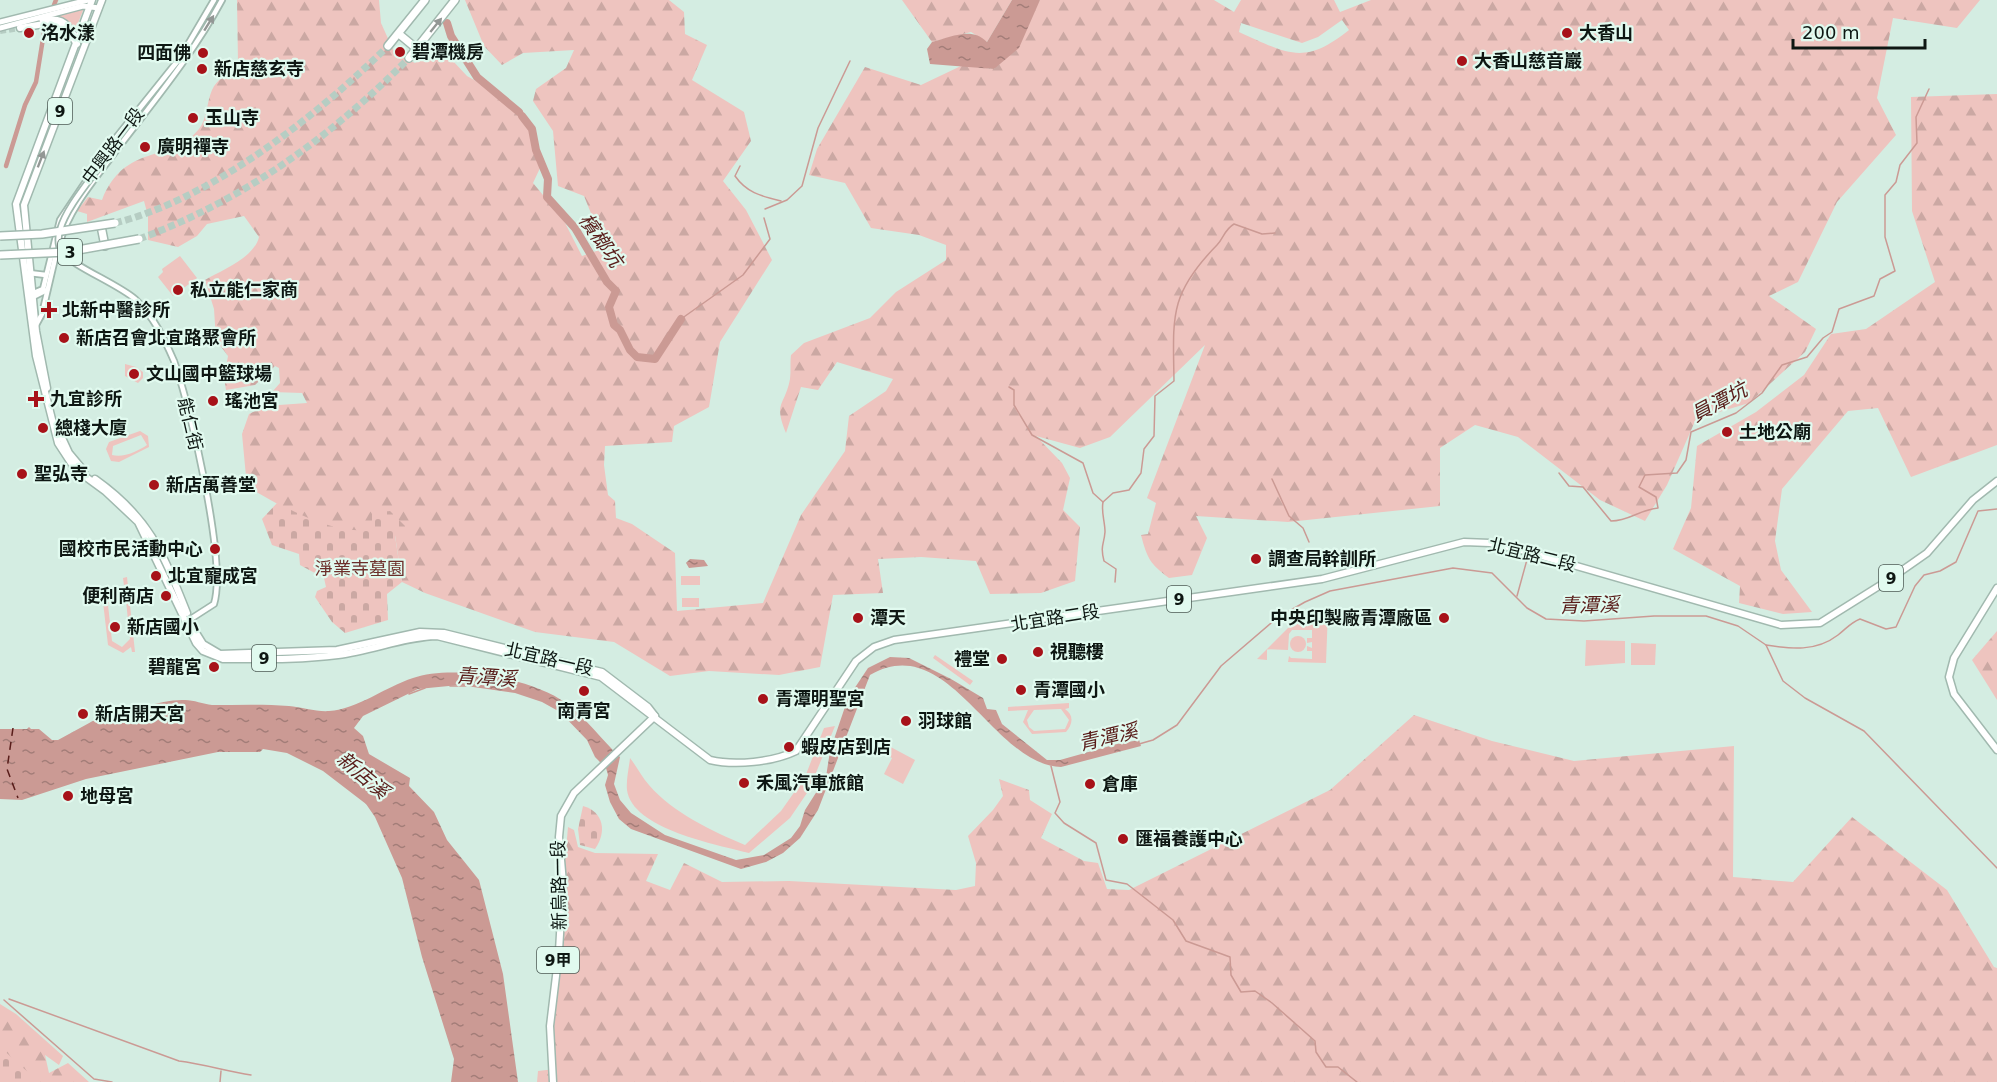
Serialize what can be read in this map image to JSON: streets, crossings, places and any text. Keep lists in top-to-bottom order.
{
  "streets": {
    "highway": ["3"],
    "main road": [
      "9",
      "北宜路二段",
      "北宜路一段",
      "新烏路一段",
      "9甲"
    ],
    "street": ["中興路一段", "能仁街"]
  },
  "crossings": [
    ["9", "北宜路一段"],
    ["中興路一段", "北宜路一段"],
    ["能仁街", "北宜路一段"],
    ["北宜路二段", "北宜路一段"],
    ["北宜路二段", "新烏路一段"],
    ["北宜路一段", "新烏路一段"]
  ],
  "water": [
    "檳榔坑",
    "員潭坑",
    "青潭溪",
    "新店溪"
  ],
  "parks": ["淨業寺墓園"],
  "places": {
    "other": [
      "洺水漾",
      "大香山",
      "碧潭機房",
      "四面佛",
      "大香山慈音巖",
      "新店慈玄寺",
      "玉山寺",
      "廣明禪寺",
      "私立能仁家商",
      "新店召會北宜路聚會所",
      "文山國中籃球場",
      "瑤池宮",
      "總棧大廈",
      "土地公廟",
      "聖弘寺",
      "新店萬善堂",
      "國校市民活動中心",
      "調查局幹訓所",
      "北宜寵成宮",
      "便利商店",
      "潭天",
      "中央印製廠青潭廠區",
      "新店國小",
      "視聽樓",
      "禮堂",
      "碧龍宮",
      "青潭國小",
      "南青宮",
      "青潭明聖宮",
      "新店開天宮",
      "羽球館",
      "蝦皮店到店",
      "禾風汽車旅館",
      "倉庫",
      "地母宮",
      "匯福養護中心"
    ],
    "health": ["北新中醫診所", "九宜診所"]
  },
  "scale_bar": "200 m"
}
